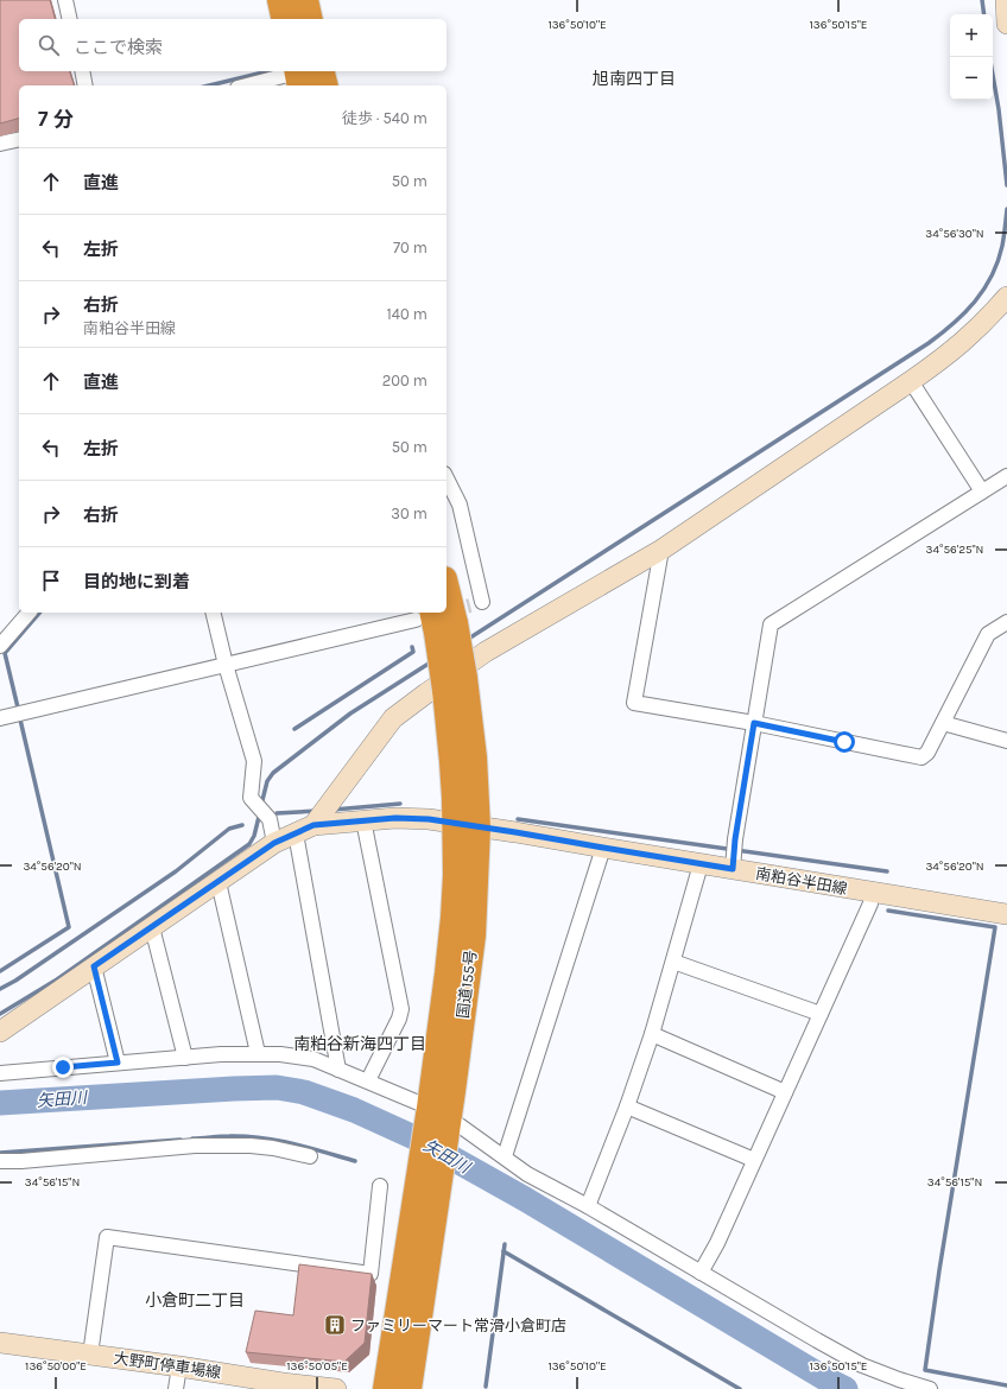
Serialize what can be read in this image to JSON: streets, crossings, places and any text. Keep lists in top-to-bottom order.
{
  "streets": {
    "highway": ["国道155号"],
    "street": ["南粕谷半田線", "大野町停車場線"]
  },
  "crossings": [
    ["南粕谷半田線", "国道155号"]
  ],
  "districts": ["旭南四丁目", "南粕谷新海四丁目", "小倉町二丁目"],
  "water": ["矢田川"],
  "places": {
    "building": ["ファミリーマート常滑小倉町店"]
  },
  "page": {
    "map_buttons": ["+", "−"],
    "search": "ここで検索",
    "heading": ["7 分", "徒歩 · 540 m"],
    "list": [
      ["直進", "50 m"],
      ["左折", "70 m"],
      ["右折", "南粕谷半田線", "140 m"],
      ["直進", "200 m"],
      ["左折", "50 m"],
      ["右折", "30 m"],
      "目的地に到着"
    ]
  },
  "coordinates": [
    "136°50'10\"E",
    "136°50'15\"E",
    "34°56'30\"N",
    "34°56'25\"N",
    "34°56'20\"N",
    "34°56'15\"N",
    "136°50'00\"E",
    "136°50'05\"E"
  ]
}
